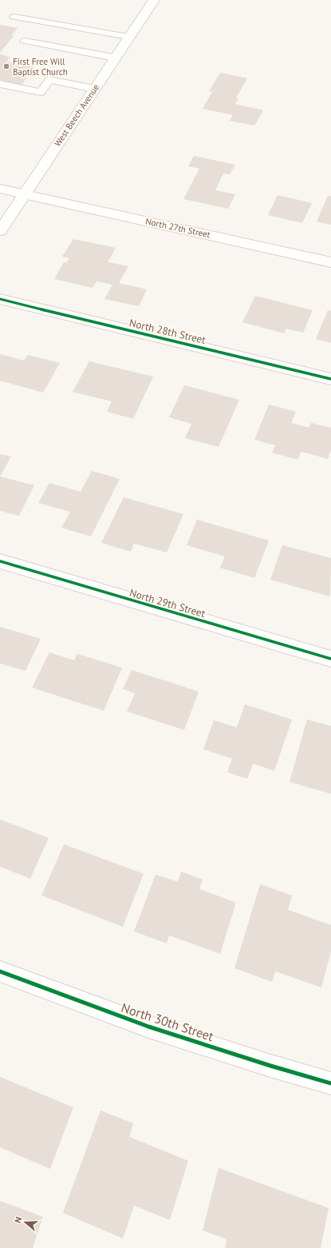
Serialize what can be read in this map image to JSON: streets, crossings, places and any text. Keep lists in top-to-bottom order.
{
  "streets": {
    "street": [
      "West Beech Avenue",
      "North 27th Street",
      "North 28th Street",
      "North 29th Street",
      "North 30th Street"
    ]
  },
  "crossings": [
    ["West Beech Avenue", "North 27th Street"]
  ],
  "places": ["First Free Will Baptist Church"],
  "north": "left"
}
